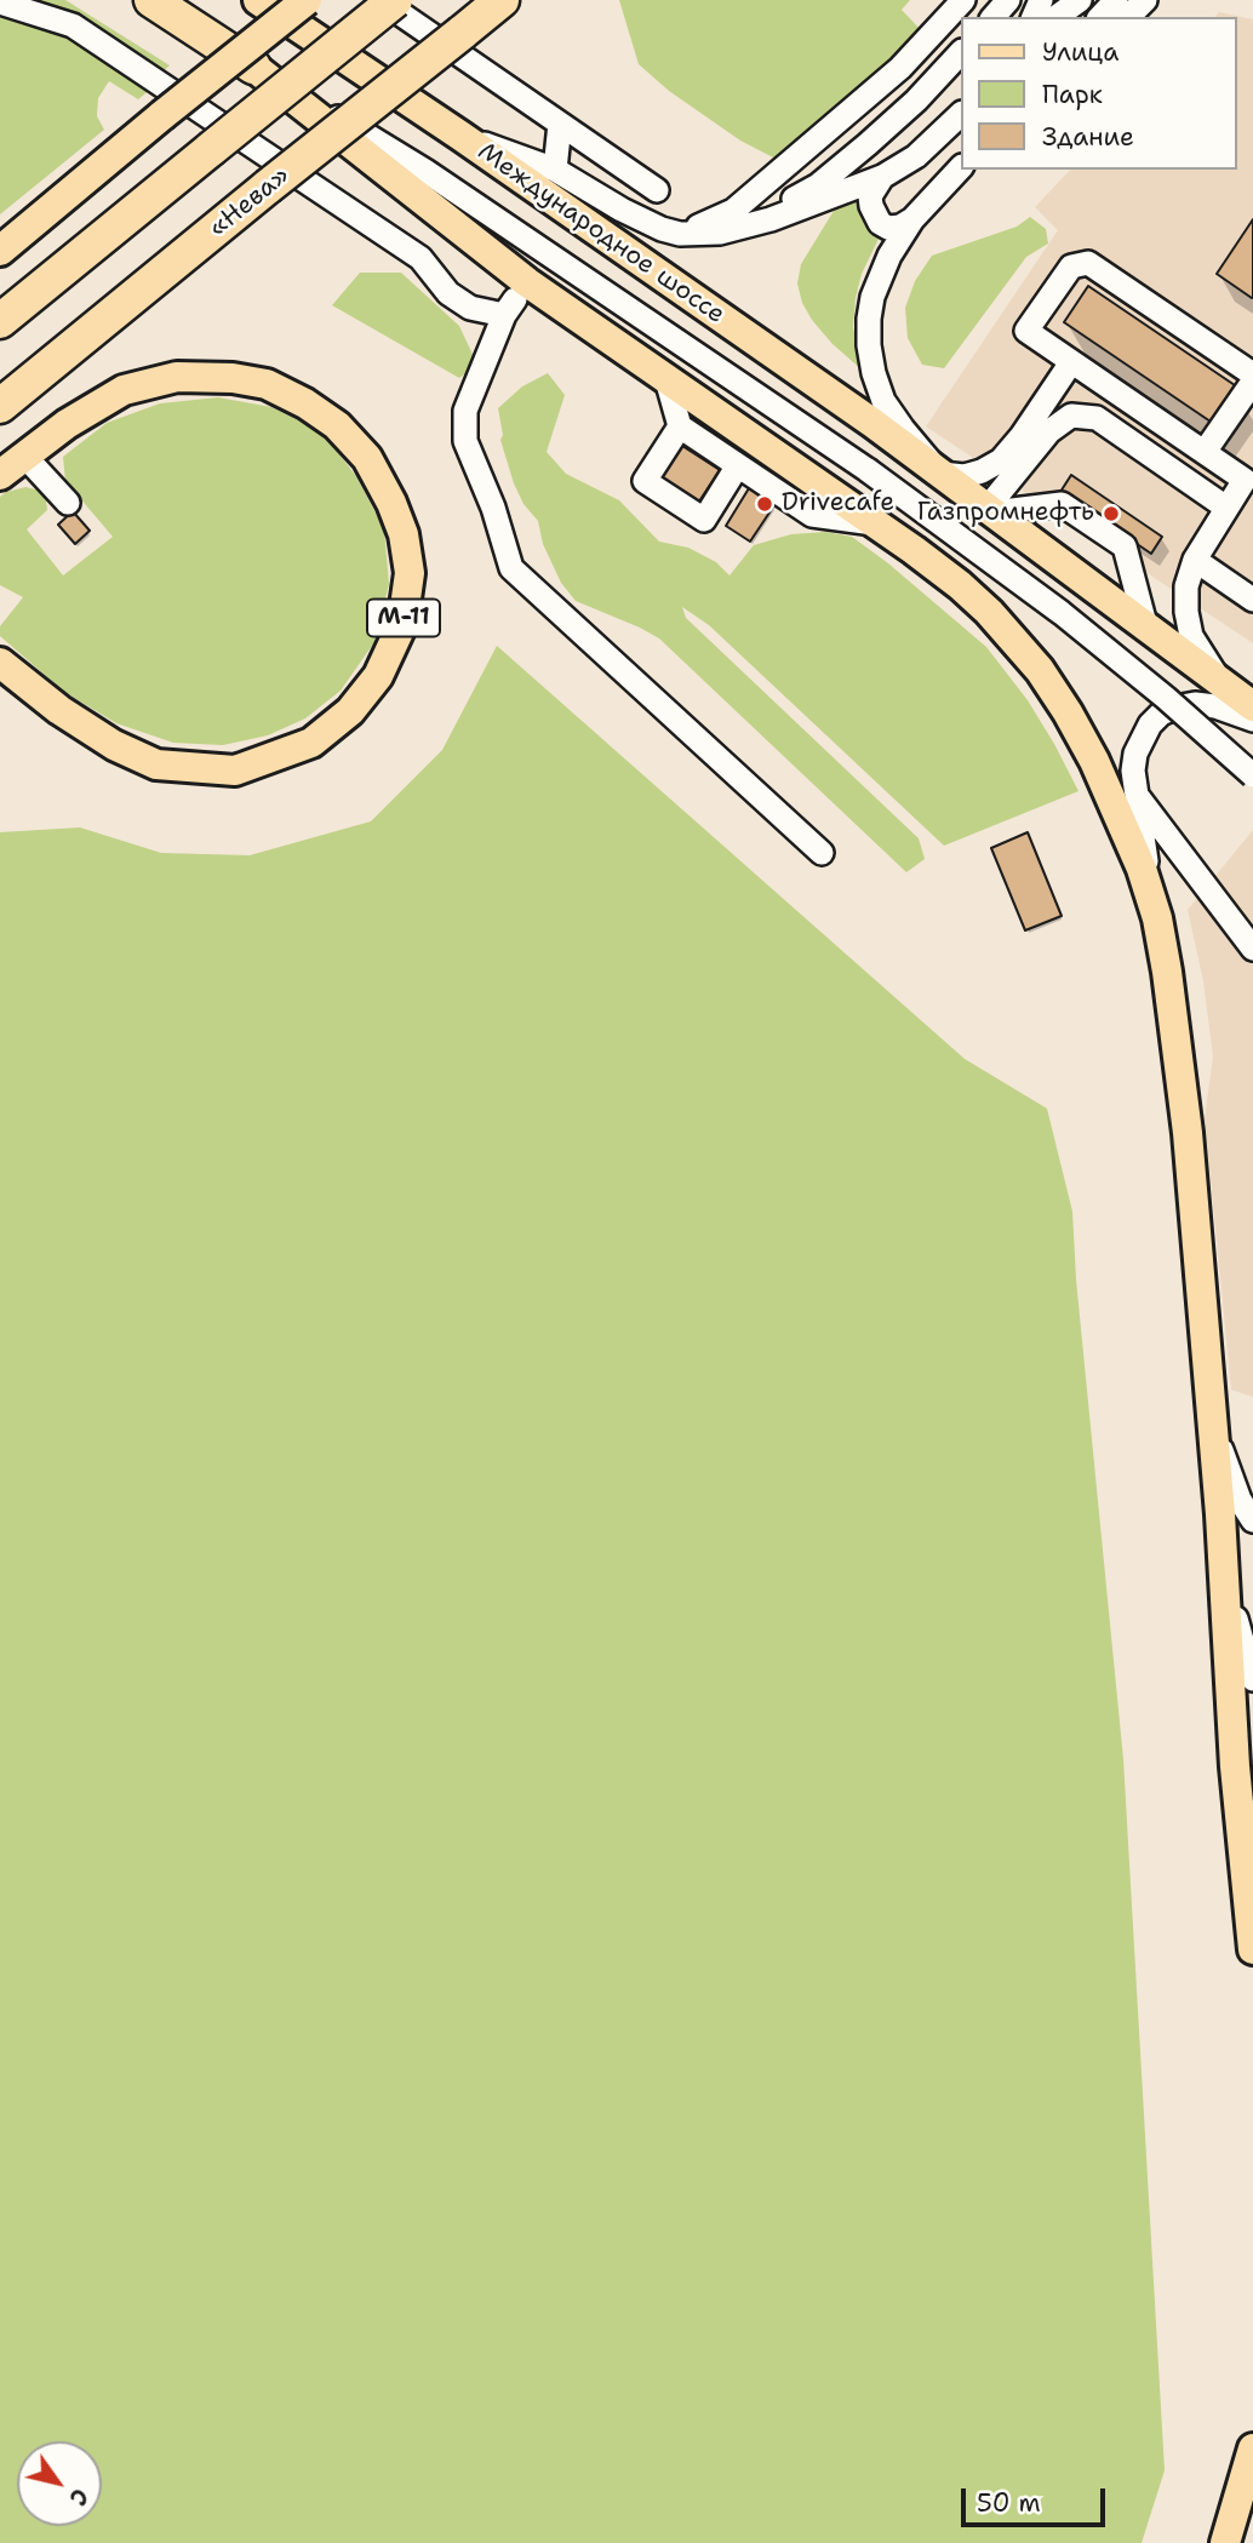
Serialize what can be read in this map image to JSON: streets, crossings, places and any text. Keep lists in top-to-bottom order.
{
  "streets": {
    "highway": ["«Нева»"],
    "main road": ["Международное шоссе", "М-11"]
  },
  "places": ["Drivecafe", "Газпромнефть"],
  "legend": ["Улица", "Парк", "Здание"],
  "scale_bar": "50 m",
  "north": "bottom right"
}
